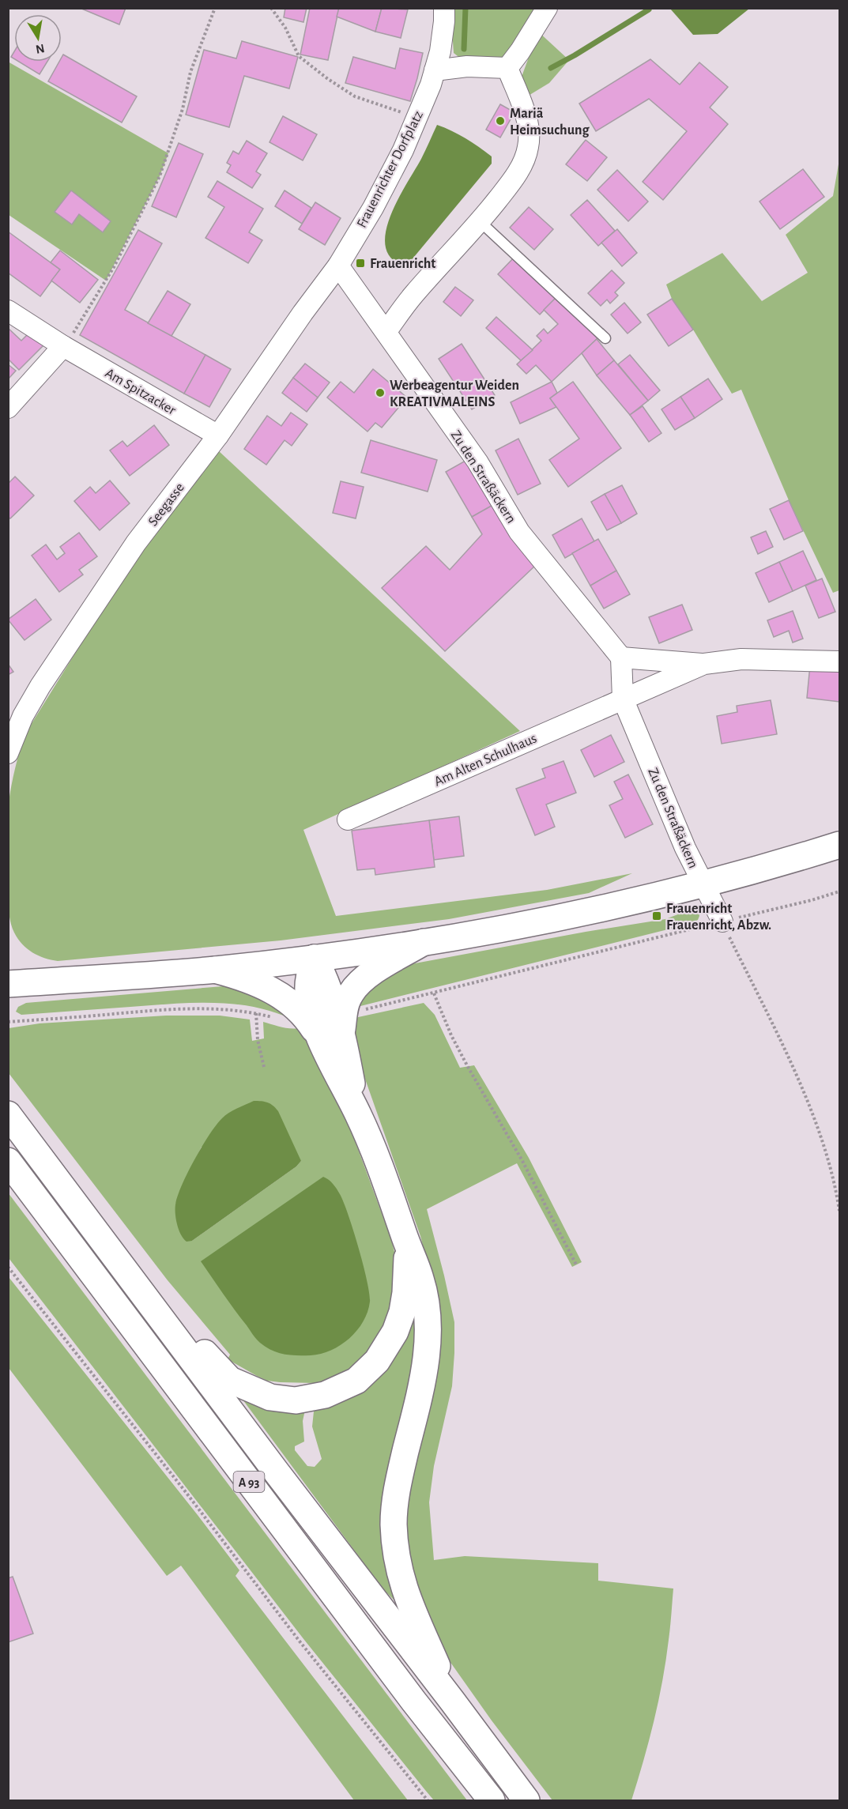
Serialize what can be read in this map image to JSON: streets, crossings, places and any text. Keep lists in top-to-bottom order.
{
  "streets": {
    "main road": ["A 93"],
    "street": [
      "Frauenrichter Dorfplatz",
      "Am Spitzacker",
      "Zu den Straßäckern",
      "Seegasse",
      "Am Alten Schulhaus"
    ]
  },
  "crossings": [
    ["Frauenrichter Dorfplatz", "Zu den Straßäckern"],
    ["Frauenrichter Dorfplatz", "Seegasse"],
    ["Am Spitzacker", "Seegasse"],
    ["Zu den Straßäckern", "Seegasse"],
    ["Zu den Straßäckern", "Am Alten Schulhaus"]
  ],
  "places": {
    "other": ["Mariä Heimsuchung", "Werbeagentur Weiden KREATIVMALEINS"],
    "transit": ["Frauenricht", "Frauenricht Frauenricht, Abzw."]
  },
  "north": "bottom"
}
